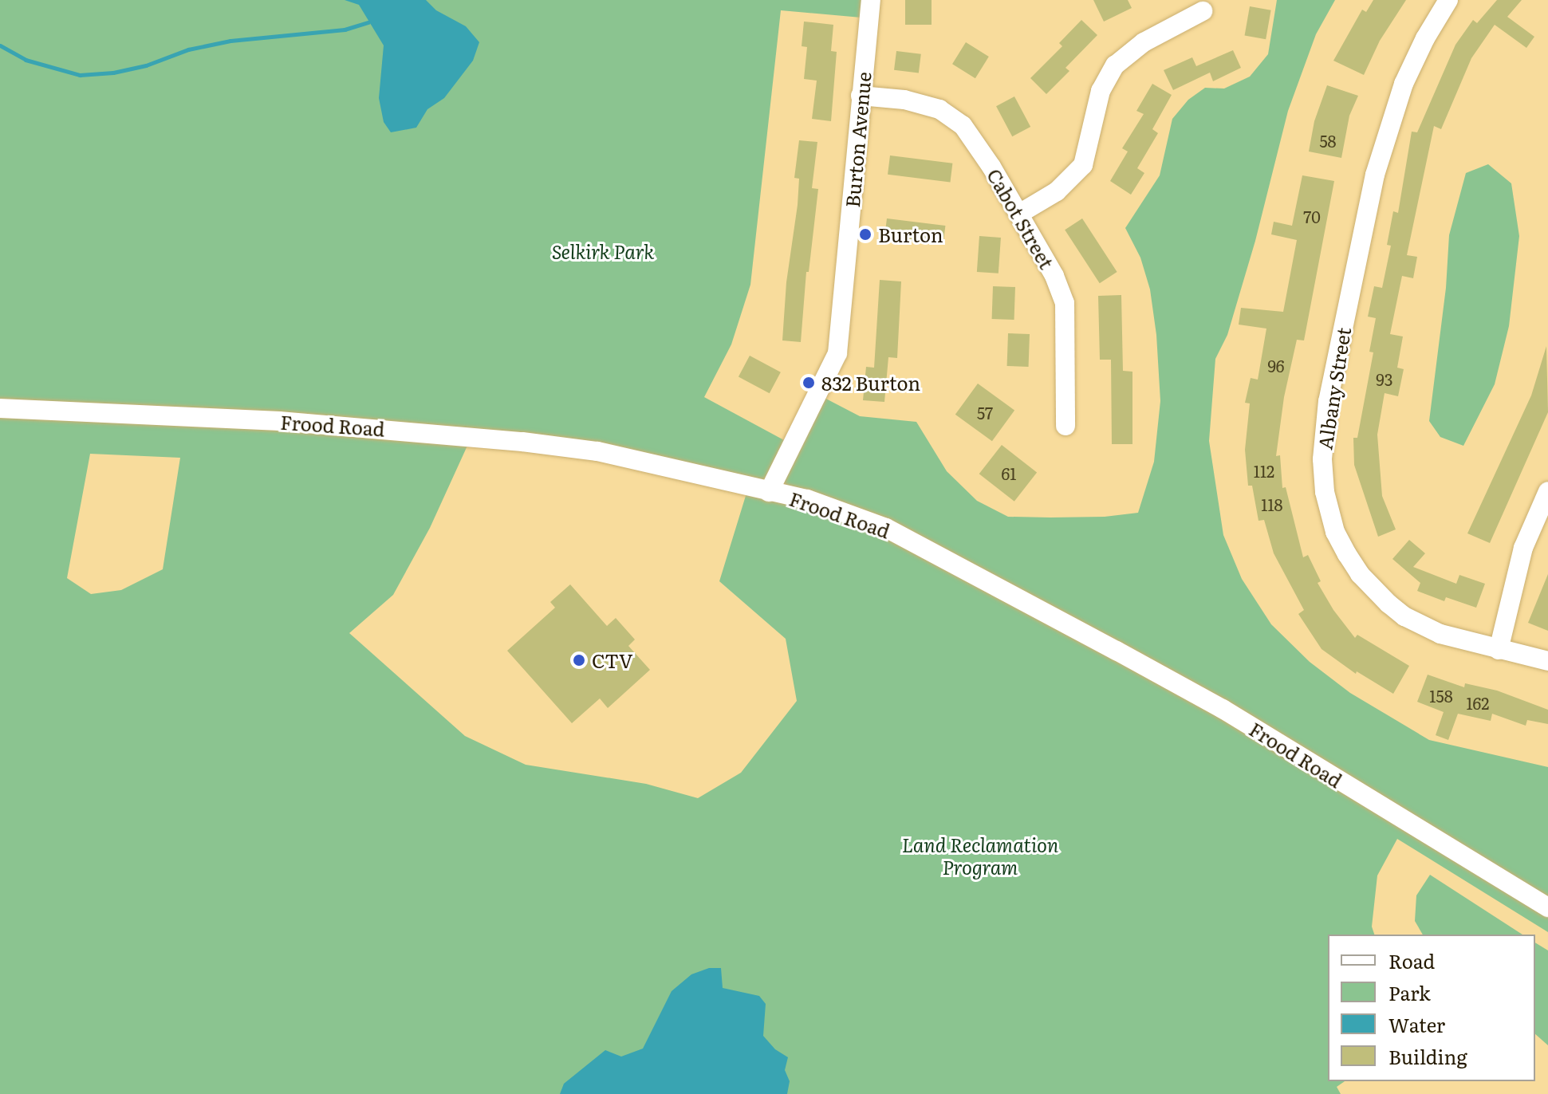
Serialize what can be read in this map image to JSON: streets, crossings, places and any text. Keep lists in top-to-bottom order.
{
  "streets": {
    "street": [
      "Burton Avenue",
      "Cabot Street",
      "Albany Street",
      "Frood Road"
    ]
  },
  "crossings": [
    ["Burton Avenue", "Cabot Street"],
    ["Burton Avenue", "Frood Road"]
  ],
  "parks": ["Selkirk Park", "Land Reclamation Program"],
  "places": ["Burton", "832 Burton", "CTV"],
  "house_numbers": [
    "58",
    "70",
    "96",
    "93",
    "57",
    "112",
    "61",
    "118",
    "158",
    "162"
  ],
  "legend": [
    "Road",
    "Park",
    "Water",
    "Building"
  ]
}
